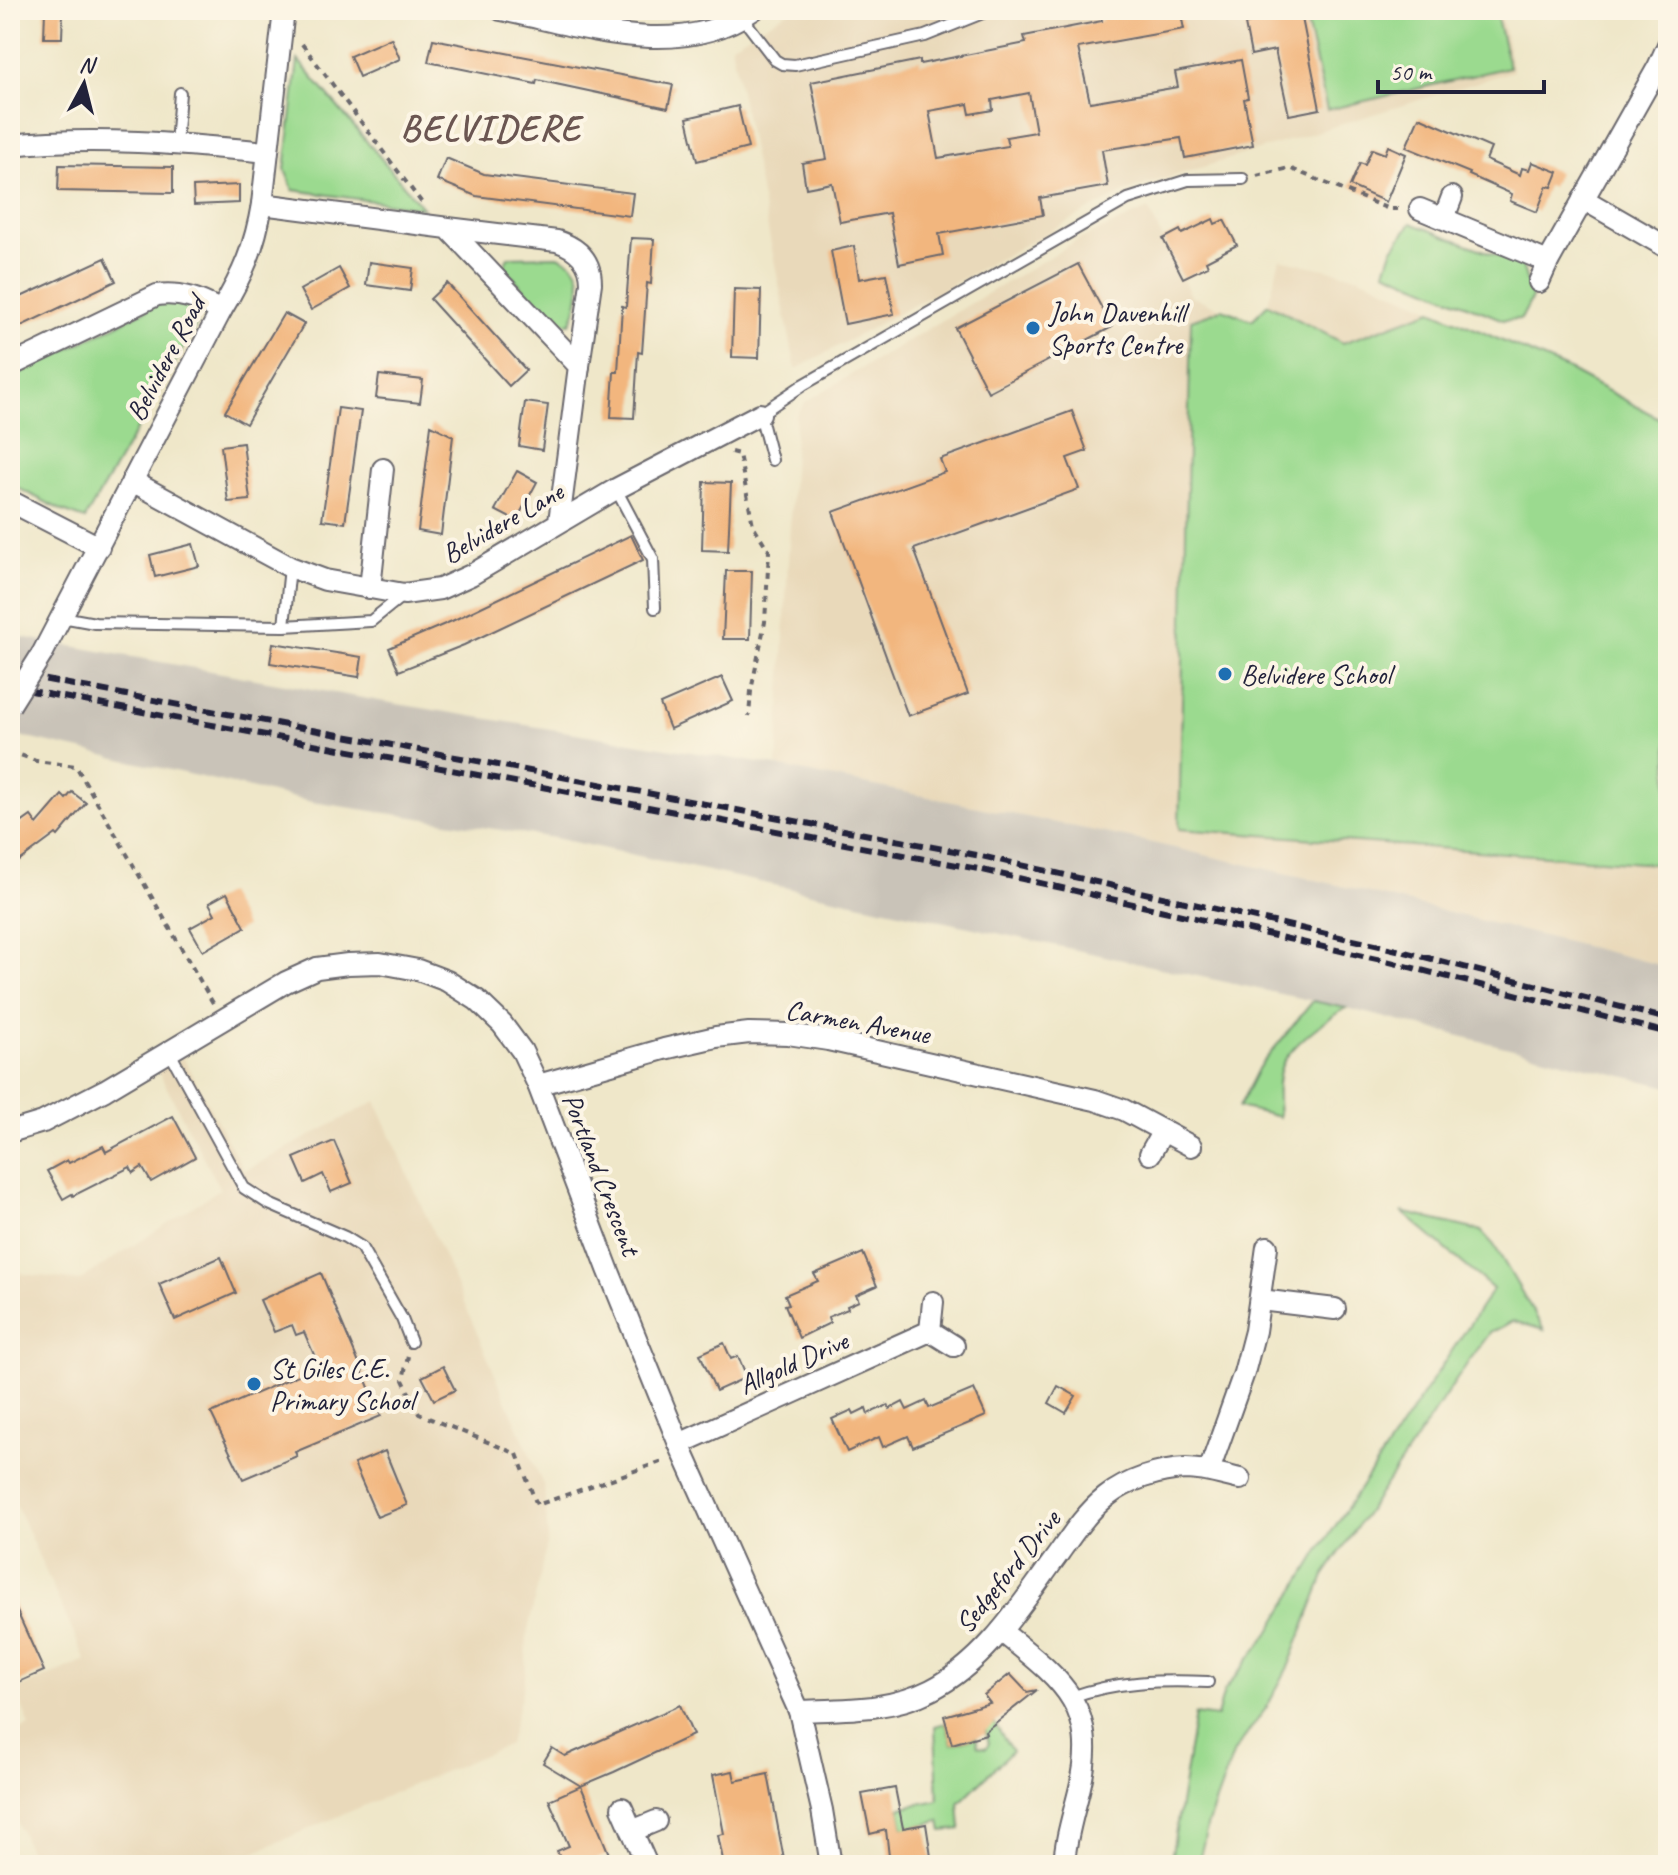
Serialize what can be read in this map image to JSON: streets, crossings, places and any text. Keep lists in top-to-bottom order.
{
  "streets": {
    "street": [
      "Belvidere Road",
      "Belvidere Lane",
      "Carmen Avenue",
      "Portland Crescent",
      "Allgold Drive",
      "Sedgeford Drive"
    ]
  },
  "crossings": [
    ["Belvidere Road", "Belvidere Lane"],
    ["Carmen Avenue", "Portland Crescent"],
    ["Portland Crescent", "Allgold Drive"],
    ["Portland Crescent", "Sedgeford Drive"]
  ],
  "districts": ["BELVIDERE"],
  "places": ["John Davenhill Sports Centre", "Belvidere School", "St Giles C.E. Primary School"],
  "scale_bar": "50 m",
  "north": "top"
}
